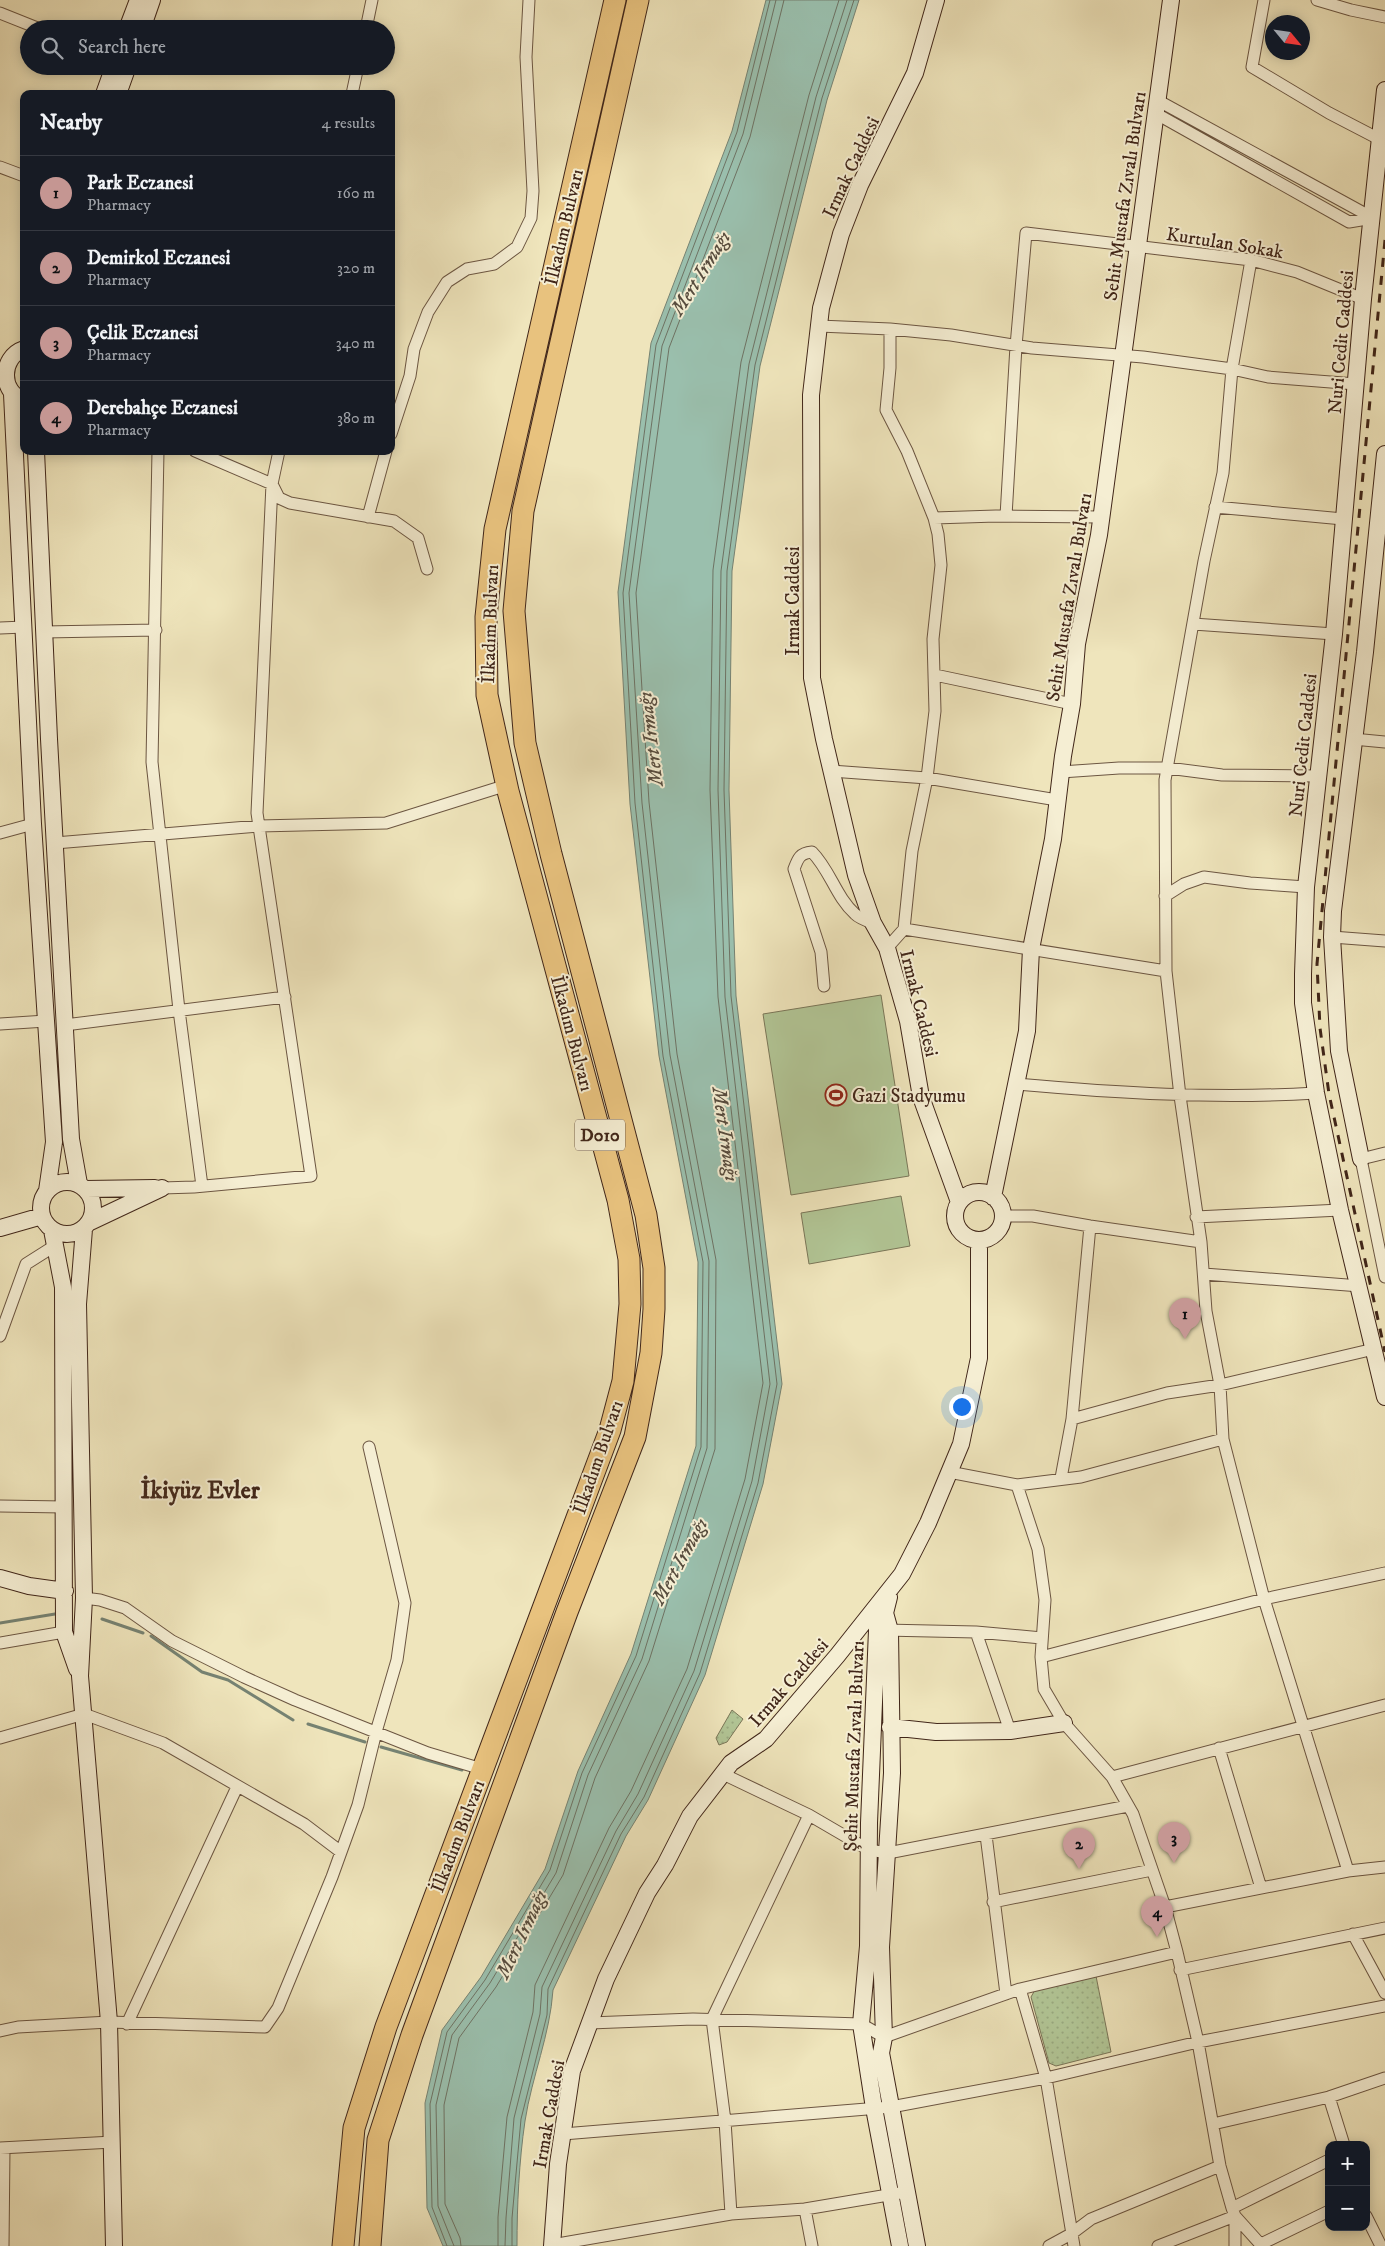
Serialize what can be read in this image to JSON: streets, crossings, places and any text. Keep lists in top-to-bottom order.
{
  "streets": {
    "highway": ["İlkadım Bulvarı", "D010"],
    "street": [
      "Irmak Caddesi",
      "Sehit Mustafa Zıvalı Bulvarı",
      "Kurtulan Sokak",
      "Nuri Cedit Caddesi",
      "Şehit Mustafa Zıvalı Bulvarı"
    ]
  },
  "crossings": [
    ["Irmak Caddesi", "Sehit Mustafa Zıvalı Bulvarı"],
    ["Irmak Caddesi", "Şehit Mustafa Zıvalı Bulvarı"],
    ["Sehit Mustafa Zıvalı Bulvarı", "Kurtulan Sokak"],
    ["Kurtulan Sokak", "Nuri Cedit Caddesi"]
  ],
  "districts": ["İkiyüz Evler"],
  "water": ["Mert Irmağı"],
  "places": {
    "sports": ["Gazi Stadyumu"]
  },
  "north": "bottom right",
  "page": {
    "search": "Search here",
    "heading": ["Nearby", "4 results"],
    "list": [
      {
        "mark": "1",
        "name": "Park Eczanesi",
        "note": "Pharmacy",
        "value": "160 m"
      },
      {
        "mark": "2",
        "name": "Demirkol Eczanesi",
        "note": "Pharmacy",
        "value": "320 m"
      },
      {
        "mark": "3",
        "name": "Çelik Eczanesi",
        "note": "Pharmacy",
        "value": "340 m"
      },
      {
        "mark": "4",
        "name": "Derebahçe Eczanesi",
        "note": "Pharmacy",
        "value": "380 m"
      }
    ],
    "pins": [
      "1",
      "3",
      "2",
      "4"
    ],
    "map_buttons": ["+", "−"]
  }
}
